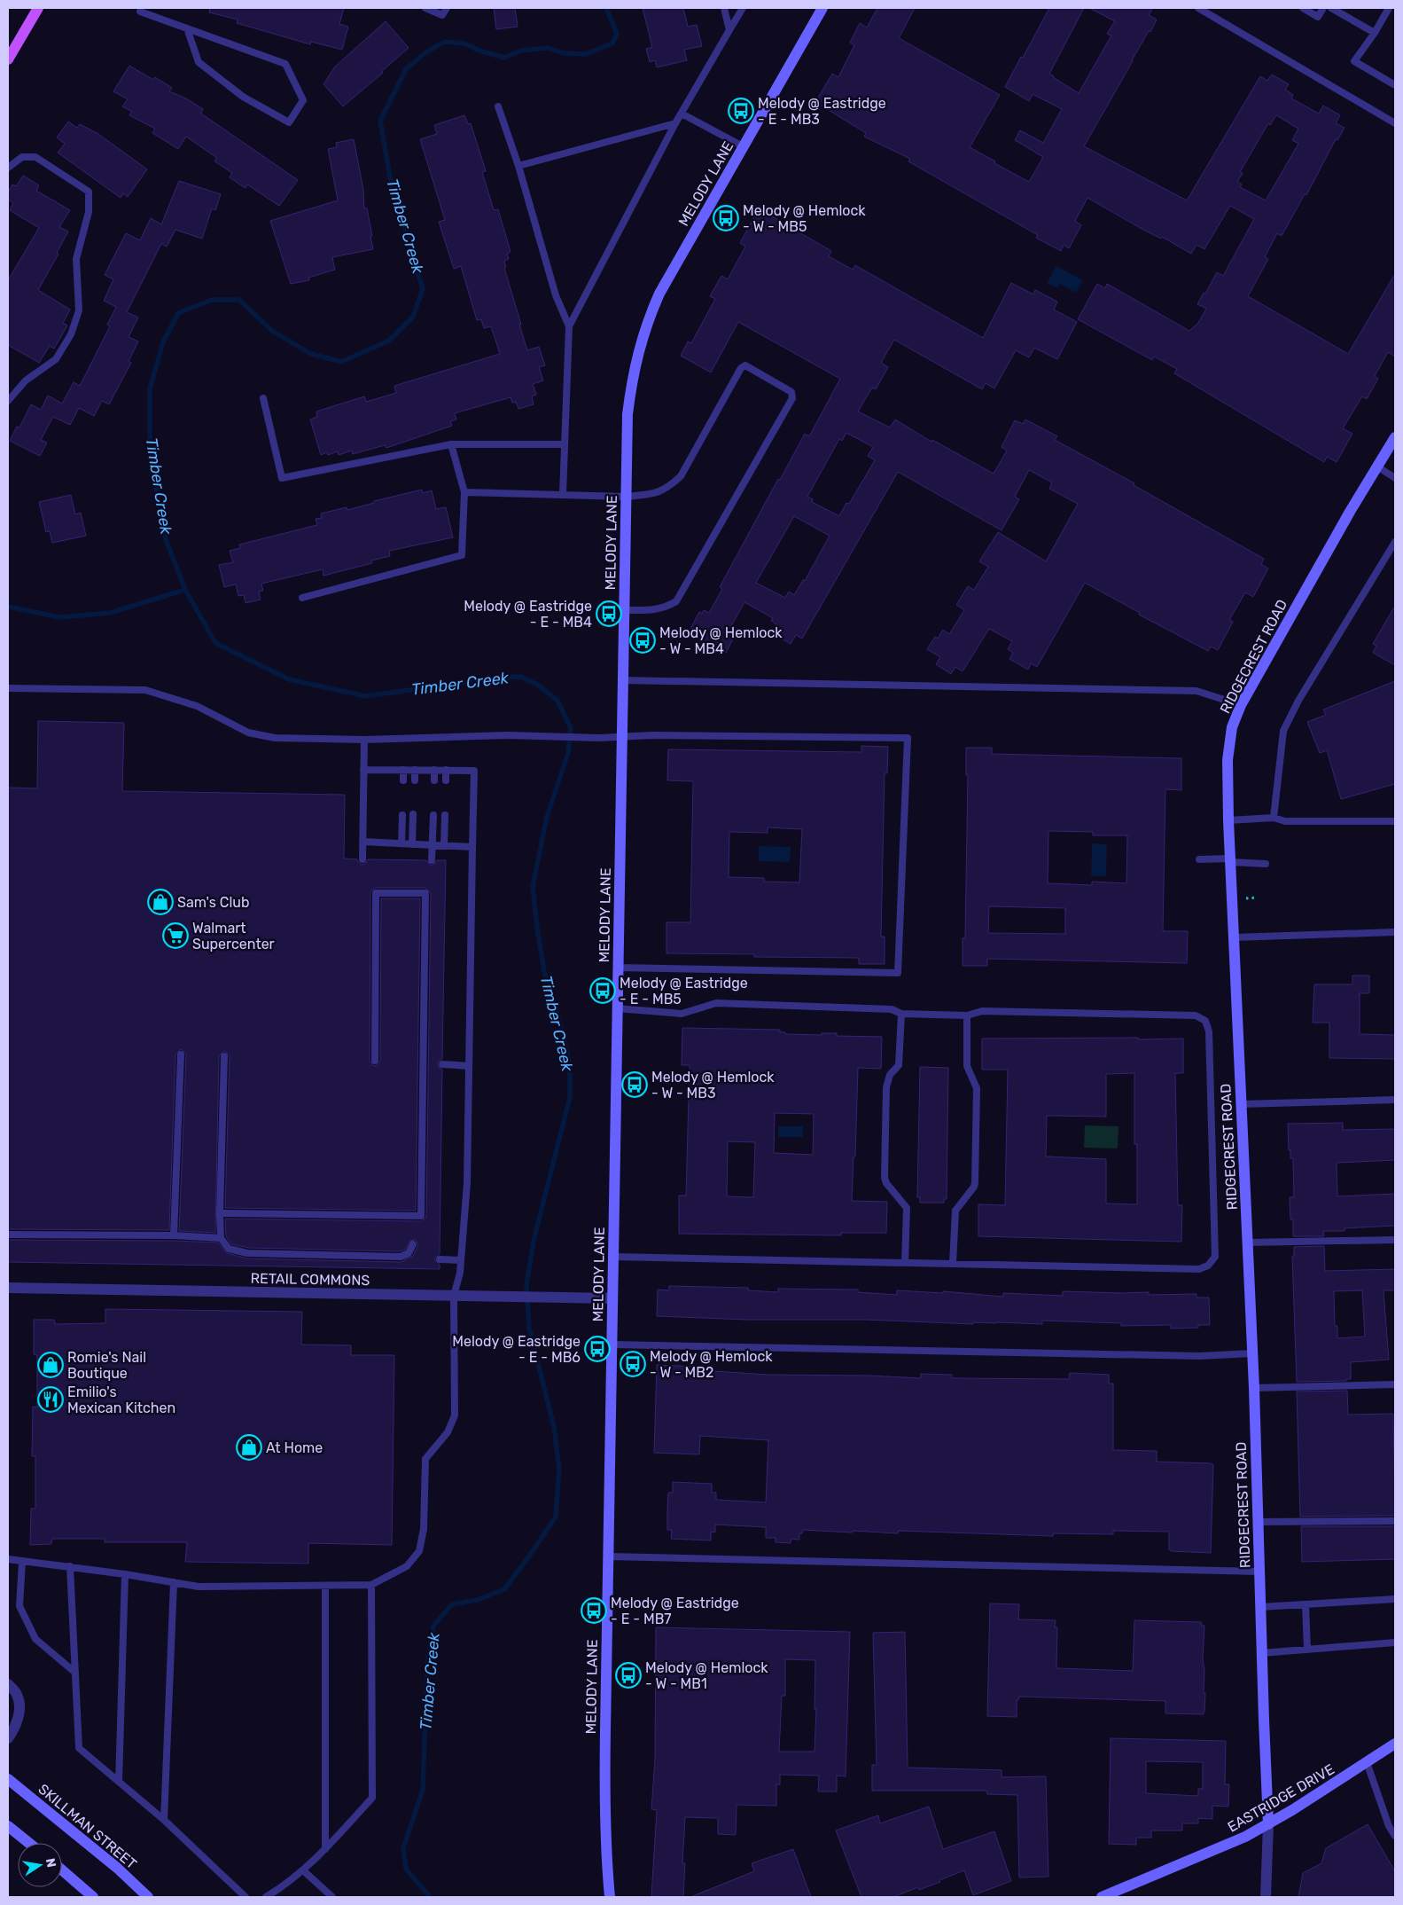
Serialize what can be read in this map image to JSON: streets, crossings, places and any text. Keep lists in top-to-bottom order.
{
  "streets": {
    "street": [
      "MELODY LANE",
      "RIDGECREST ROAD",
      "RETAIL COMMONS",
      "EASTRIDGE DRIVE",
      "SKILLMAN STREET"
    ]
  },
  "crossings": [
    ["MELODY LANE", "RETAIL COMMONS"],
    ["RIDGECREST ROAD", "EASTRIDGE DRIVE"]
  ],
  "water": ["Timber Creek"],
  "places": {
    "bus stop": [
      "Melody @ Eastridge - E - MB3",
      "Melody @ Hemlock - W - MB5",
      "Melody @ Eastridge - E - MB4",
      "Melody @ Hemlock - W - MB4",
      "Melody @ Eastridge - E - MB5",
      "Melody @ Hemlock - W - MB3",
      "Melody @ Eastridge - E - MB6",
      "Melody @ Hemlock - W - MB2",
      "Melody @ Eastridge - E - MB7",
      "Melody @ Hemlock - W - MB1"
    ],
    "shop": ["Sam's Club", "Romie's Nail Boutique", "At Home"],
    "supermarket": ["Walmart Supercenter"],
    "restaurant": ["Emilio's Mexican Kitchen"]
  },
  "north": "right"
}
